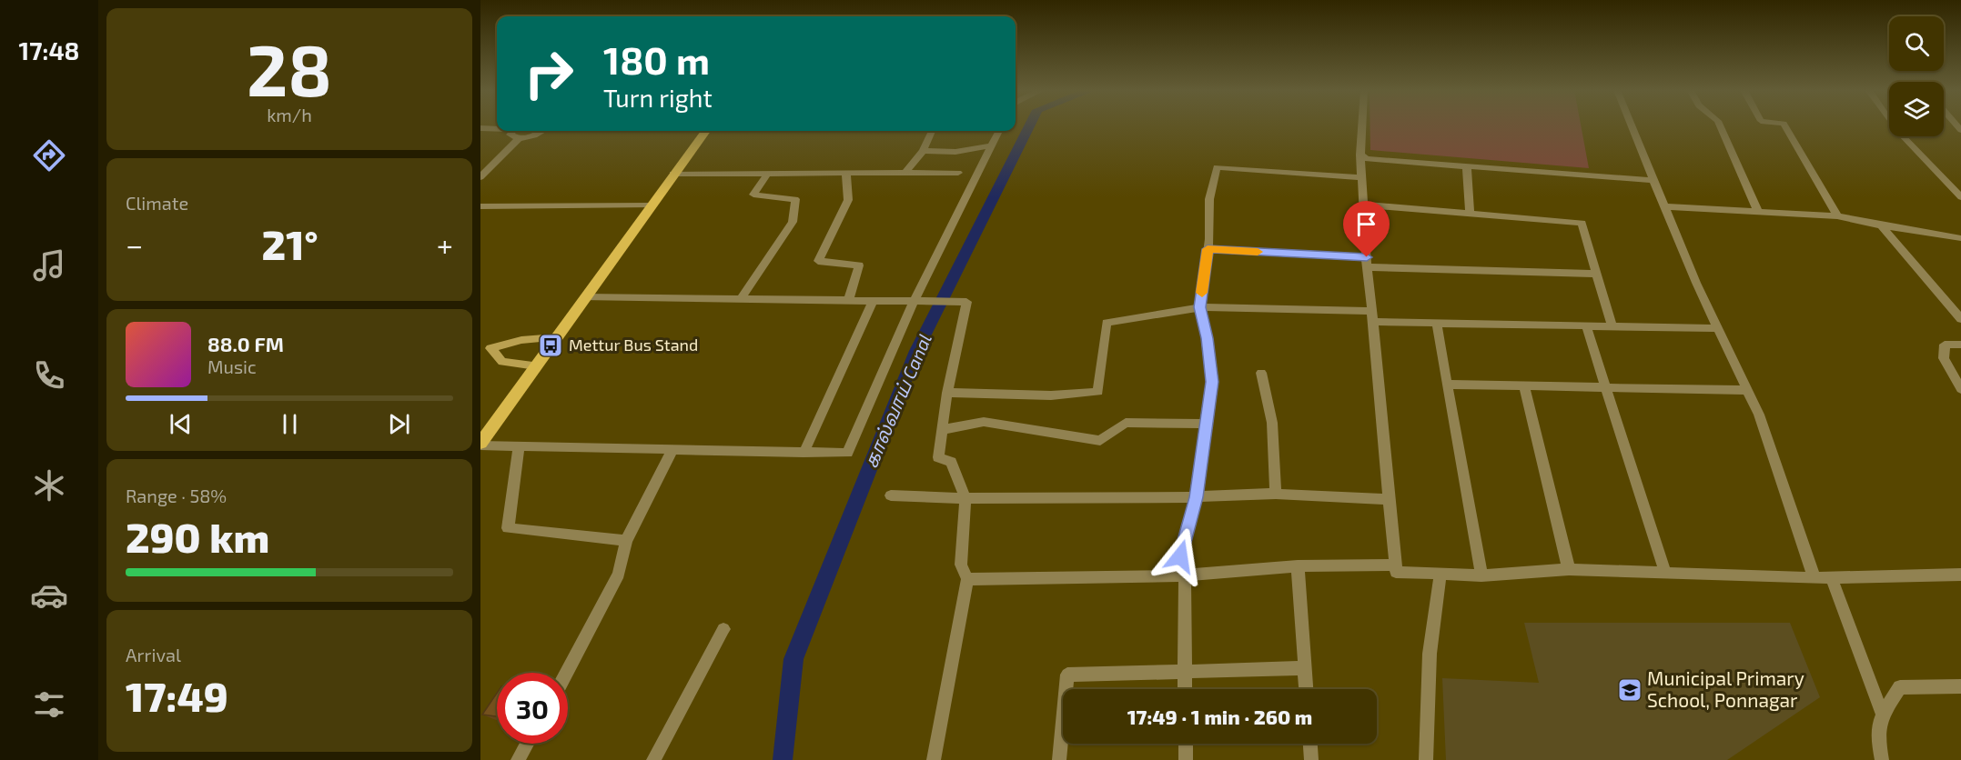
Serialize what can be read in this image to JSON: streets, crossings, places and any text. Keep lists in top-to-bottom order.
{
  "water": ["கால்வாய் Canal"],
  "places": {
    "bus stop": ["Mettur Bus Stand"],
    "school or university": ["Municipal Primary School, Ponnagar"]
  },
  "page": {
    "tabs": "17:48",
    "tile": [
      ["28", "km/h"],
      "Climate",
      ["Range · 58%", "290 km"],
      ["Arrival", "17:49"]
    ],
    "turn": ["180 m", "Turn right"],
    "heat": ["−", "21°", "+"],
    "song": ["88.0 FM", "Music"],
    "limit": "30",
    "trip": "17:49 · 1 min · 260 m"
  }
}
